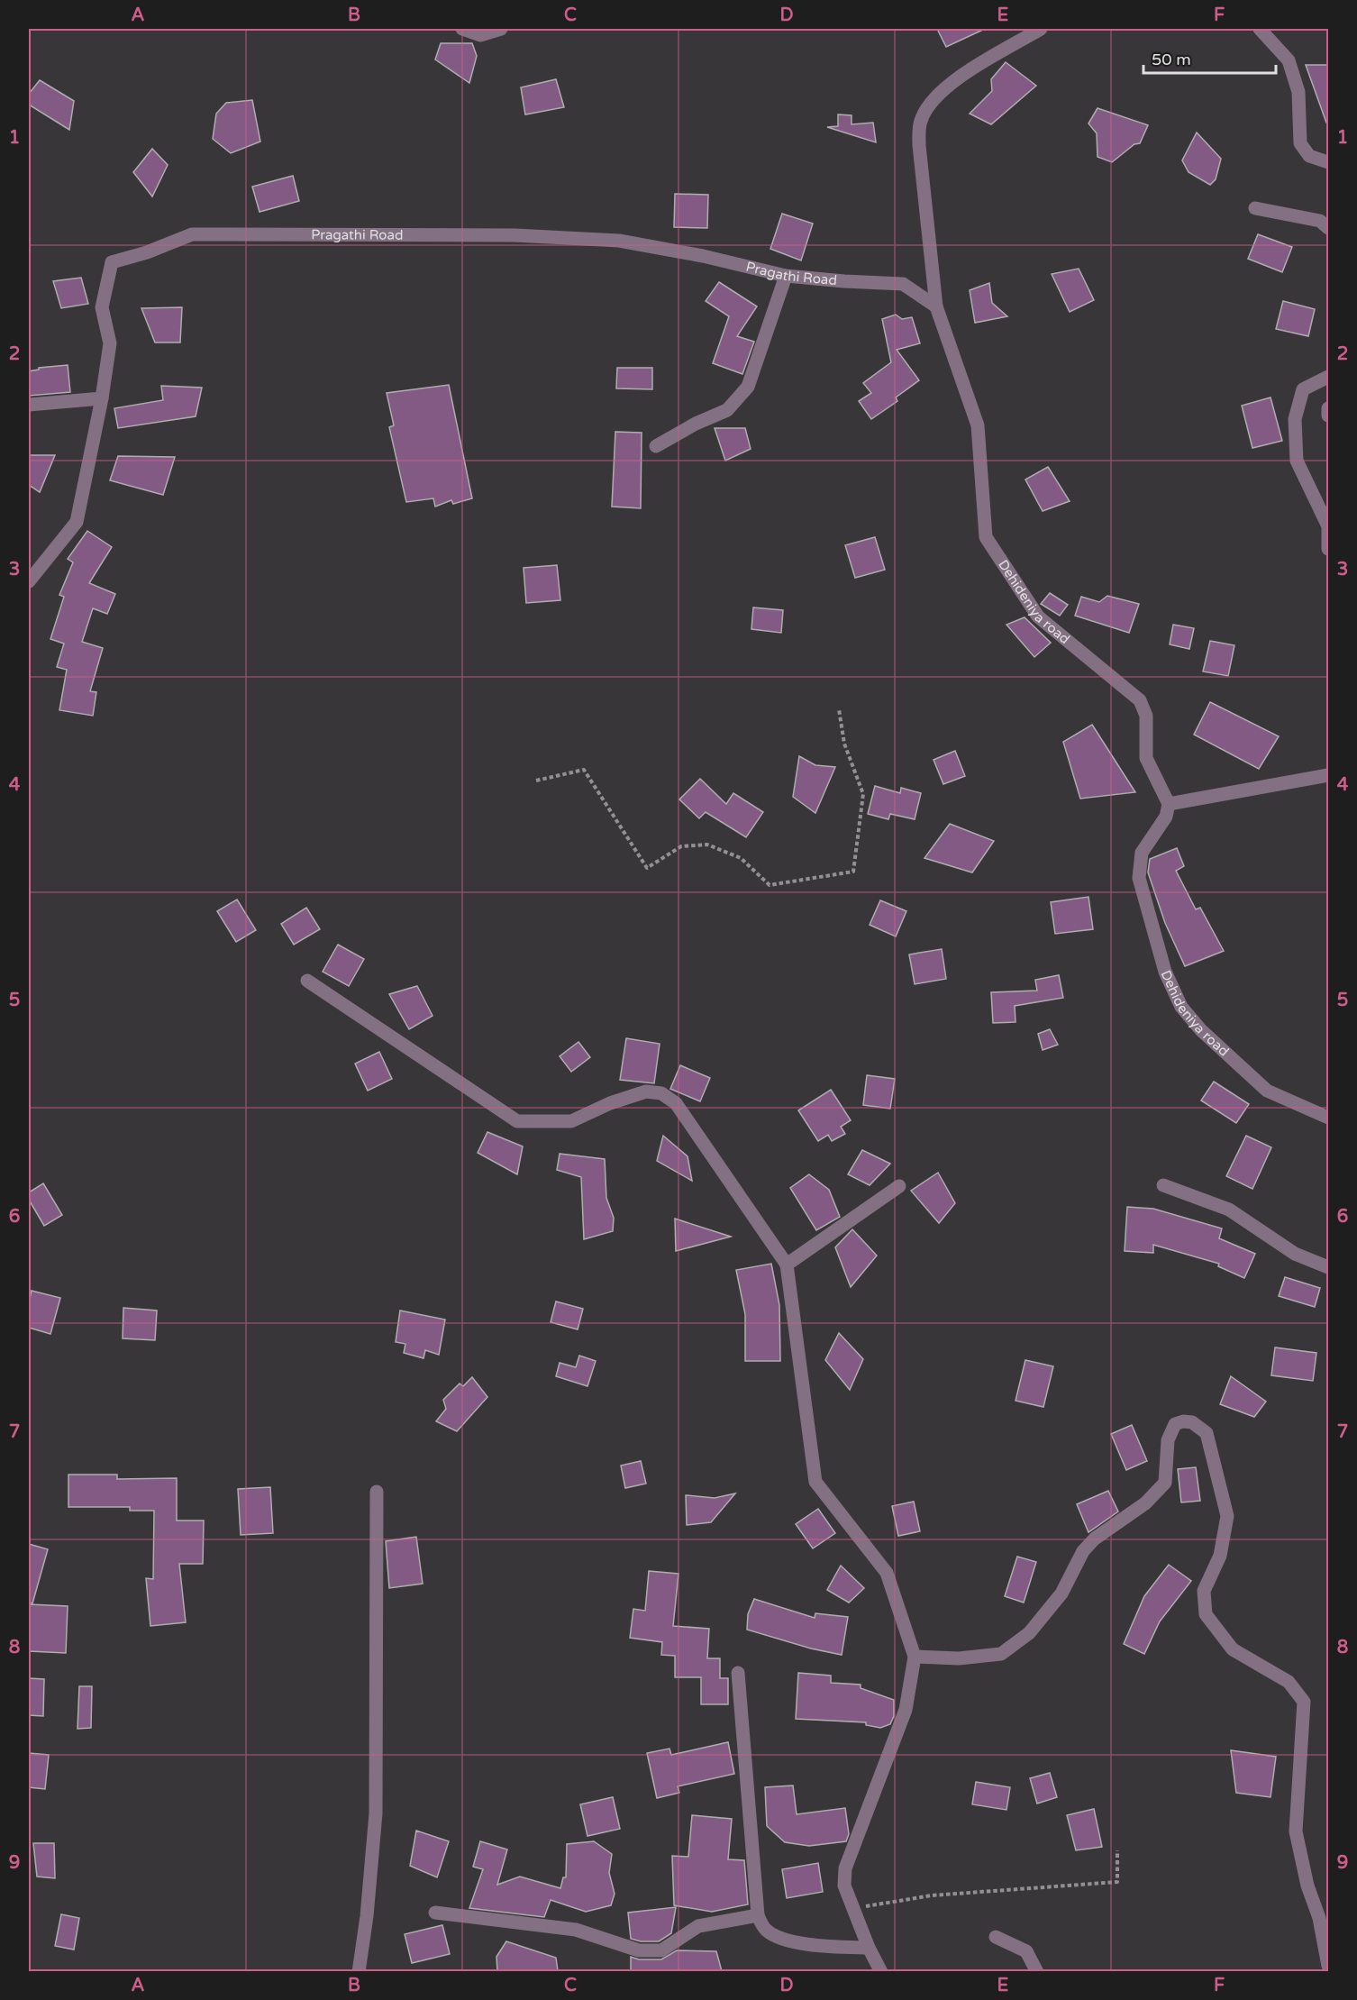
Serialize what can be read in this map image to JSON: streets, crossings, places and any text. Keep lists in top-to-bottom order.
{
  "streets": {
    "street": ["Pragathi Road", "Dehideniya road"]
  },
  "crossings": [
    ["Pragathi Road", "Dehideniya road"]
  ],
  "scale_bar": "50 m",
  "grid": {
    "columns": [
      "A",
      "B",
      "C",
      "D",
      "E",
      "F"
    ],
    "rows": [
      "1",
      "2",
      "3",
      "4",
      "5",
      "6",
      "7",
      "8",
      "9"
    ]
  }
}
